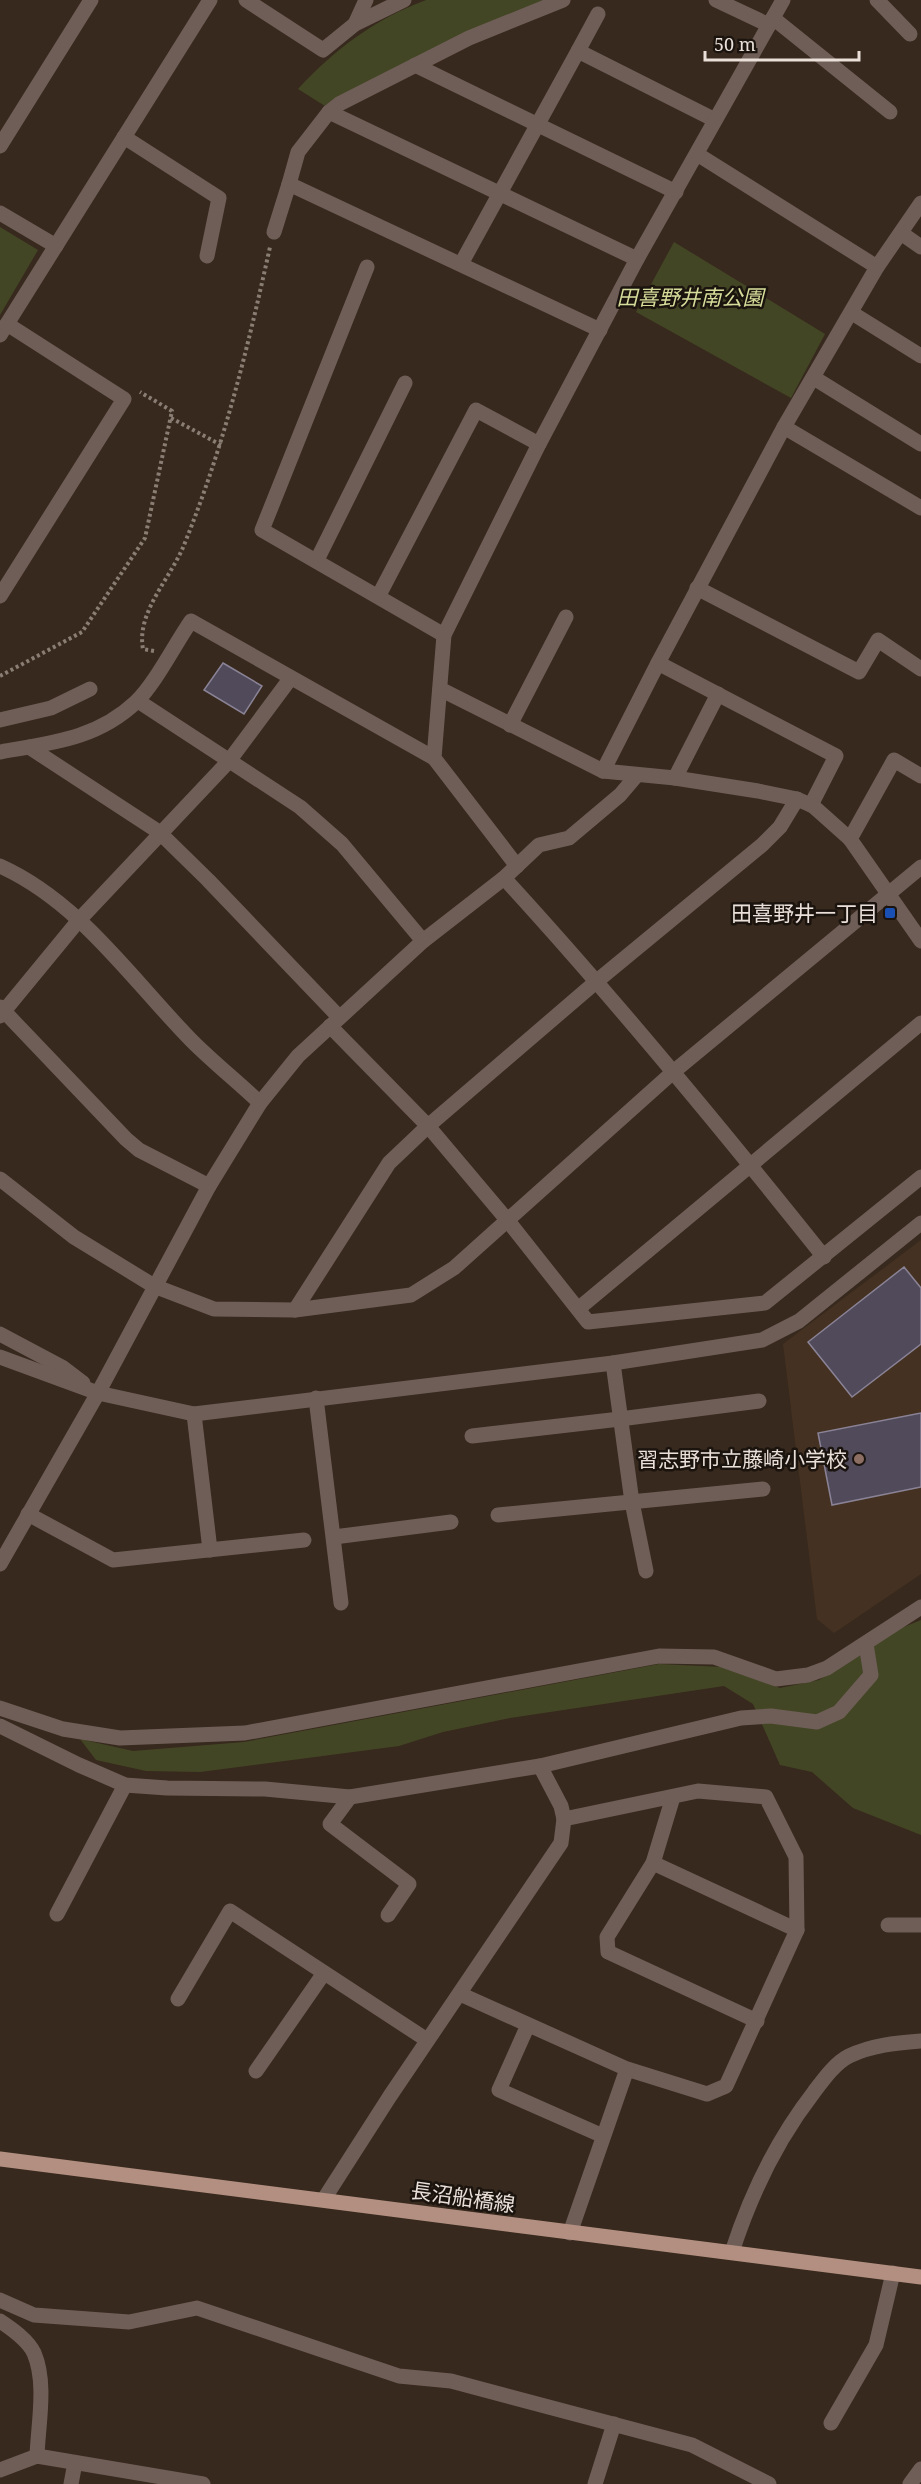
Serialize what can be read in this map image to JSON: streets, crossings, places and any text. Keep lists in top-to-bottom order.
{
  "streets": {
    "main road": ["長沼船橋線"]
  },
  "parks": ["田喜野井南公園"],
  "places": {
    "transit": ["田喜野井一丁目"],
    "other": ["習志野市立藤崎小学校"]
  },
  "scale_bar": "50 m"
}
